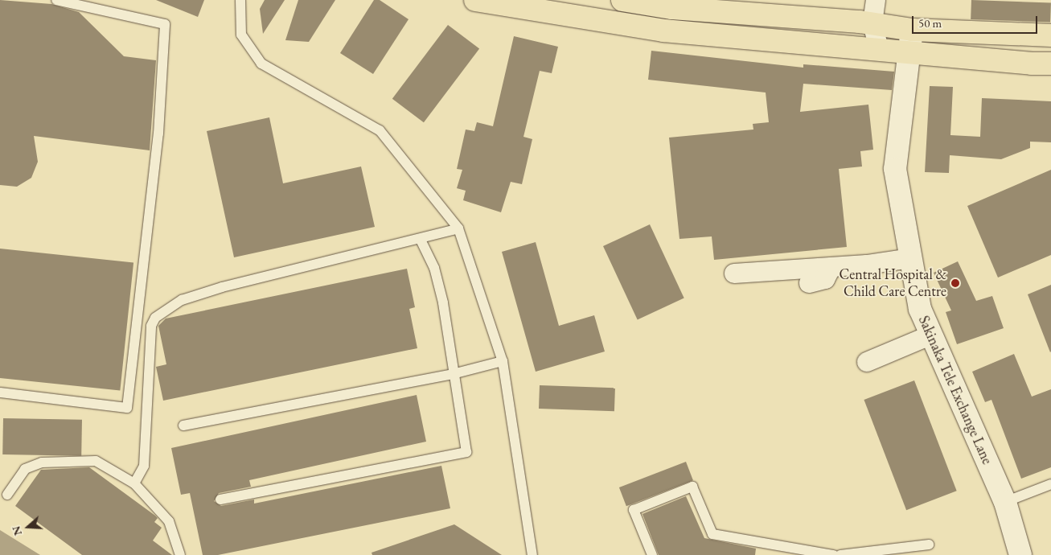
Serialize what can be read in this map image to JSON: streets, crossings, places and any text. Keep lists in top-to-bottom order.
{
  "streets": {
    "street": ["Sakinaka Tele Exchange Lane"]
  },
  "places": ["Central Hospital & Child Care Centre"],
  "scale_bar": "50 m",
  "north": "left"
}
